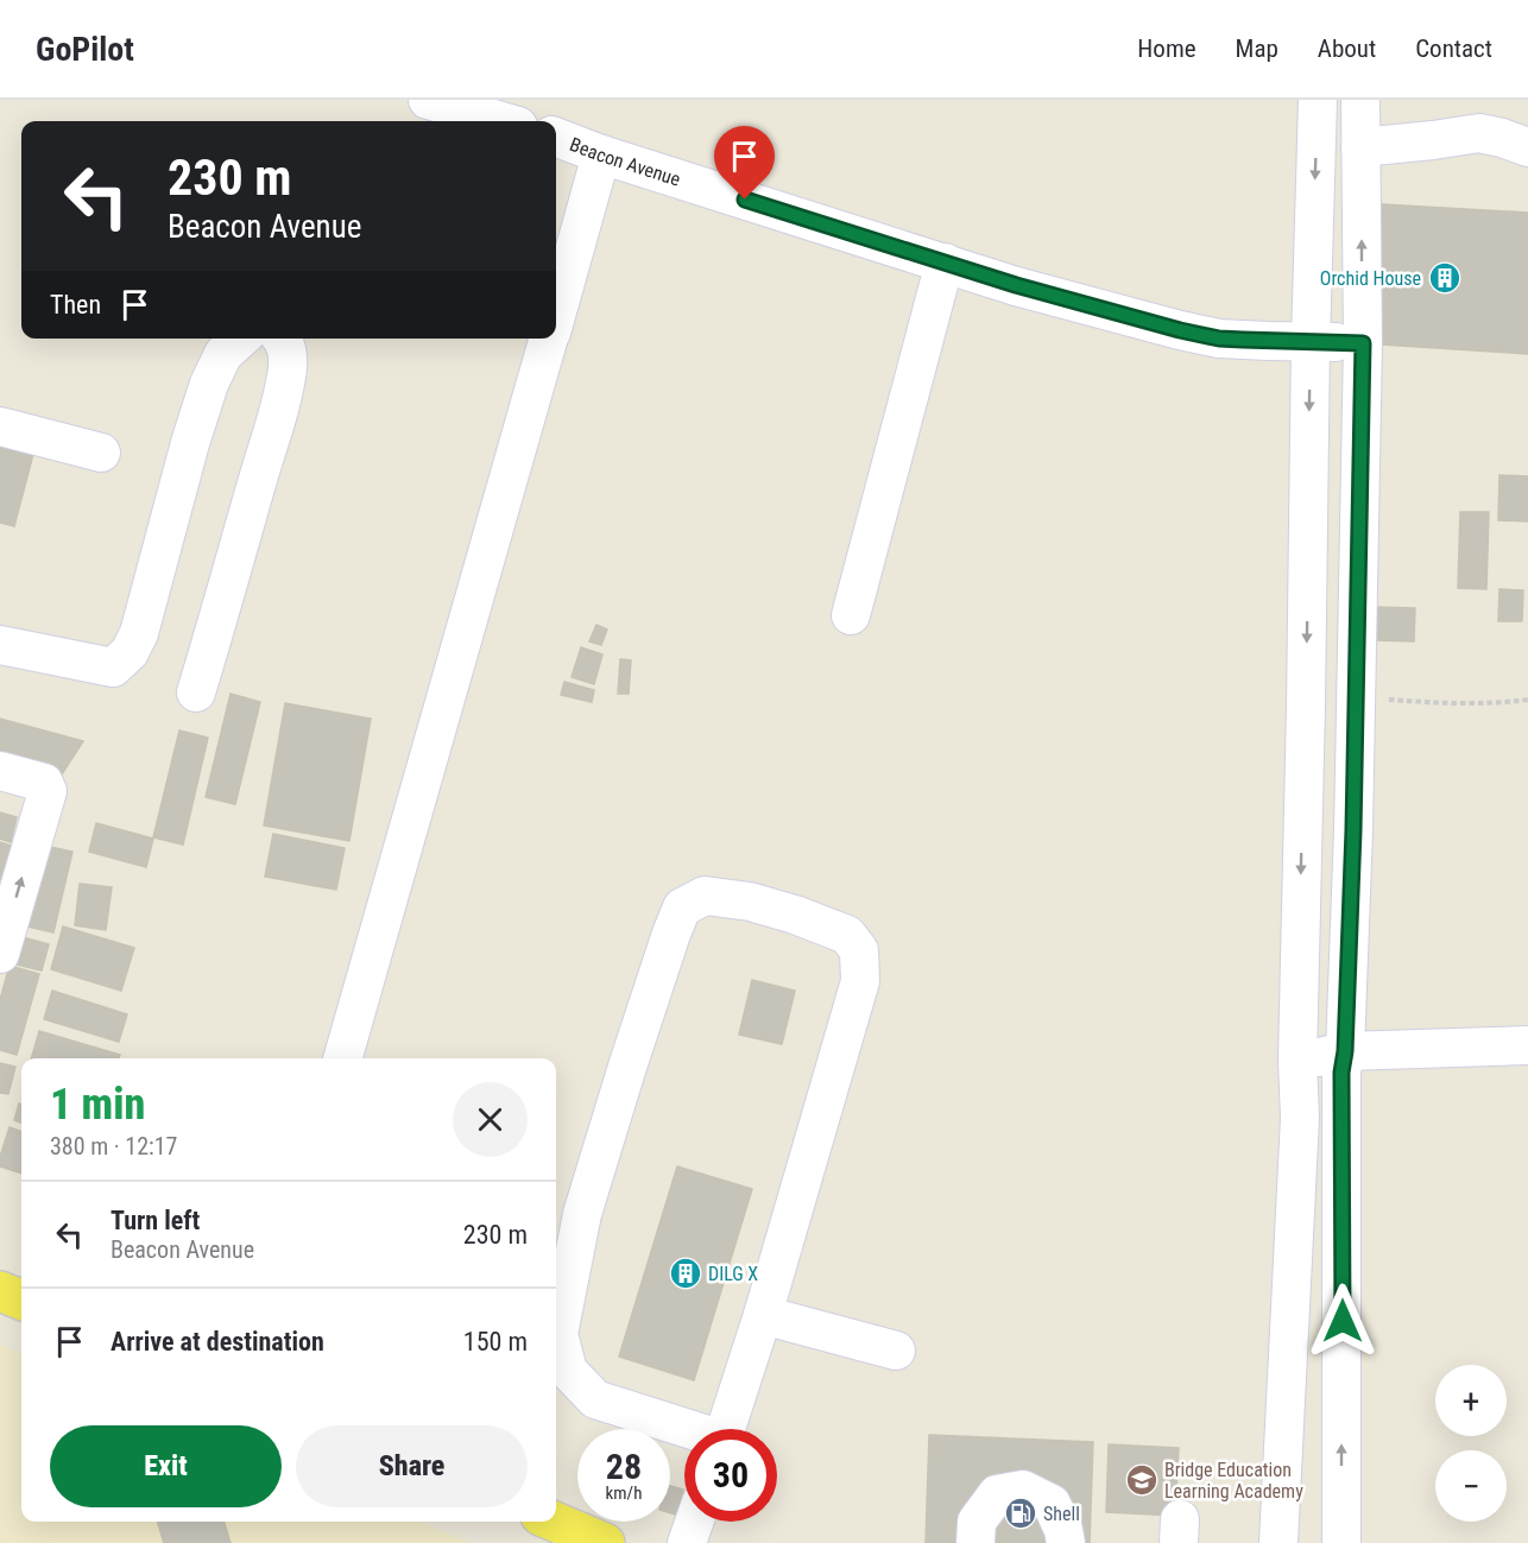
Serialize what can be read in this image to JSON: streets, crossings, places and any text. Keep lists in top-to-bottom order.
{
  "streets": {
    "street": ["Beacon Avenue"]
  },
  "places": {
    "building": ["Orchid House", "DILG X"],
    "school or university": ["Bridge Education Learning Academy"],
    "fuel station": ["Shell"]
  },
  "page": {
    "header": "GoPilot",
    "nav": [
      "Home",
      "Map",
      "About",
      "Contact"
    ],
    "turn": ["230 m", "Beacon Avenue"],
    "then": "Then",
    "heading": ["1 min", "380 m · 12:17"],
    "list": [
      {
        "name": "Turn left",
        "note": "Beacon Avenue",
        "value": "230 m"
      },
      {
        "name": "Arrive at destination",
        "value": "150 m"
      }
    ],
    "map_buttons": ["+", "−"],
    "buttons": ["Exit", "Share"],
    "speed": "28 km/h",
    "limit": "30"
  }
}
